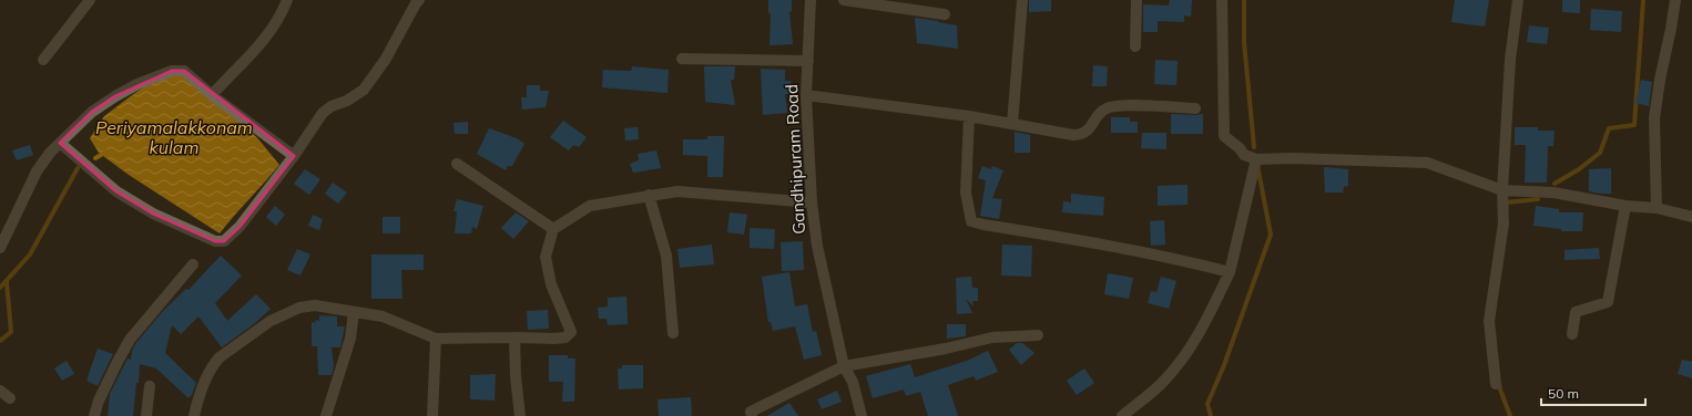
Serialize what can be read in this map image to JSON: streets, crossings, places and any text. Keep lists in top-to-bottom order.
{
  "streets": {
    "street": ["Gandhipuram Road"]
  },
  "water": ["Periyamalakkonam kulam"],
  "scale_bar": "50 m"
}
